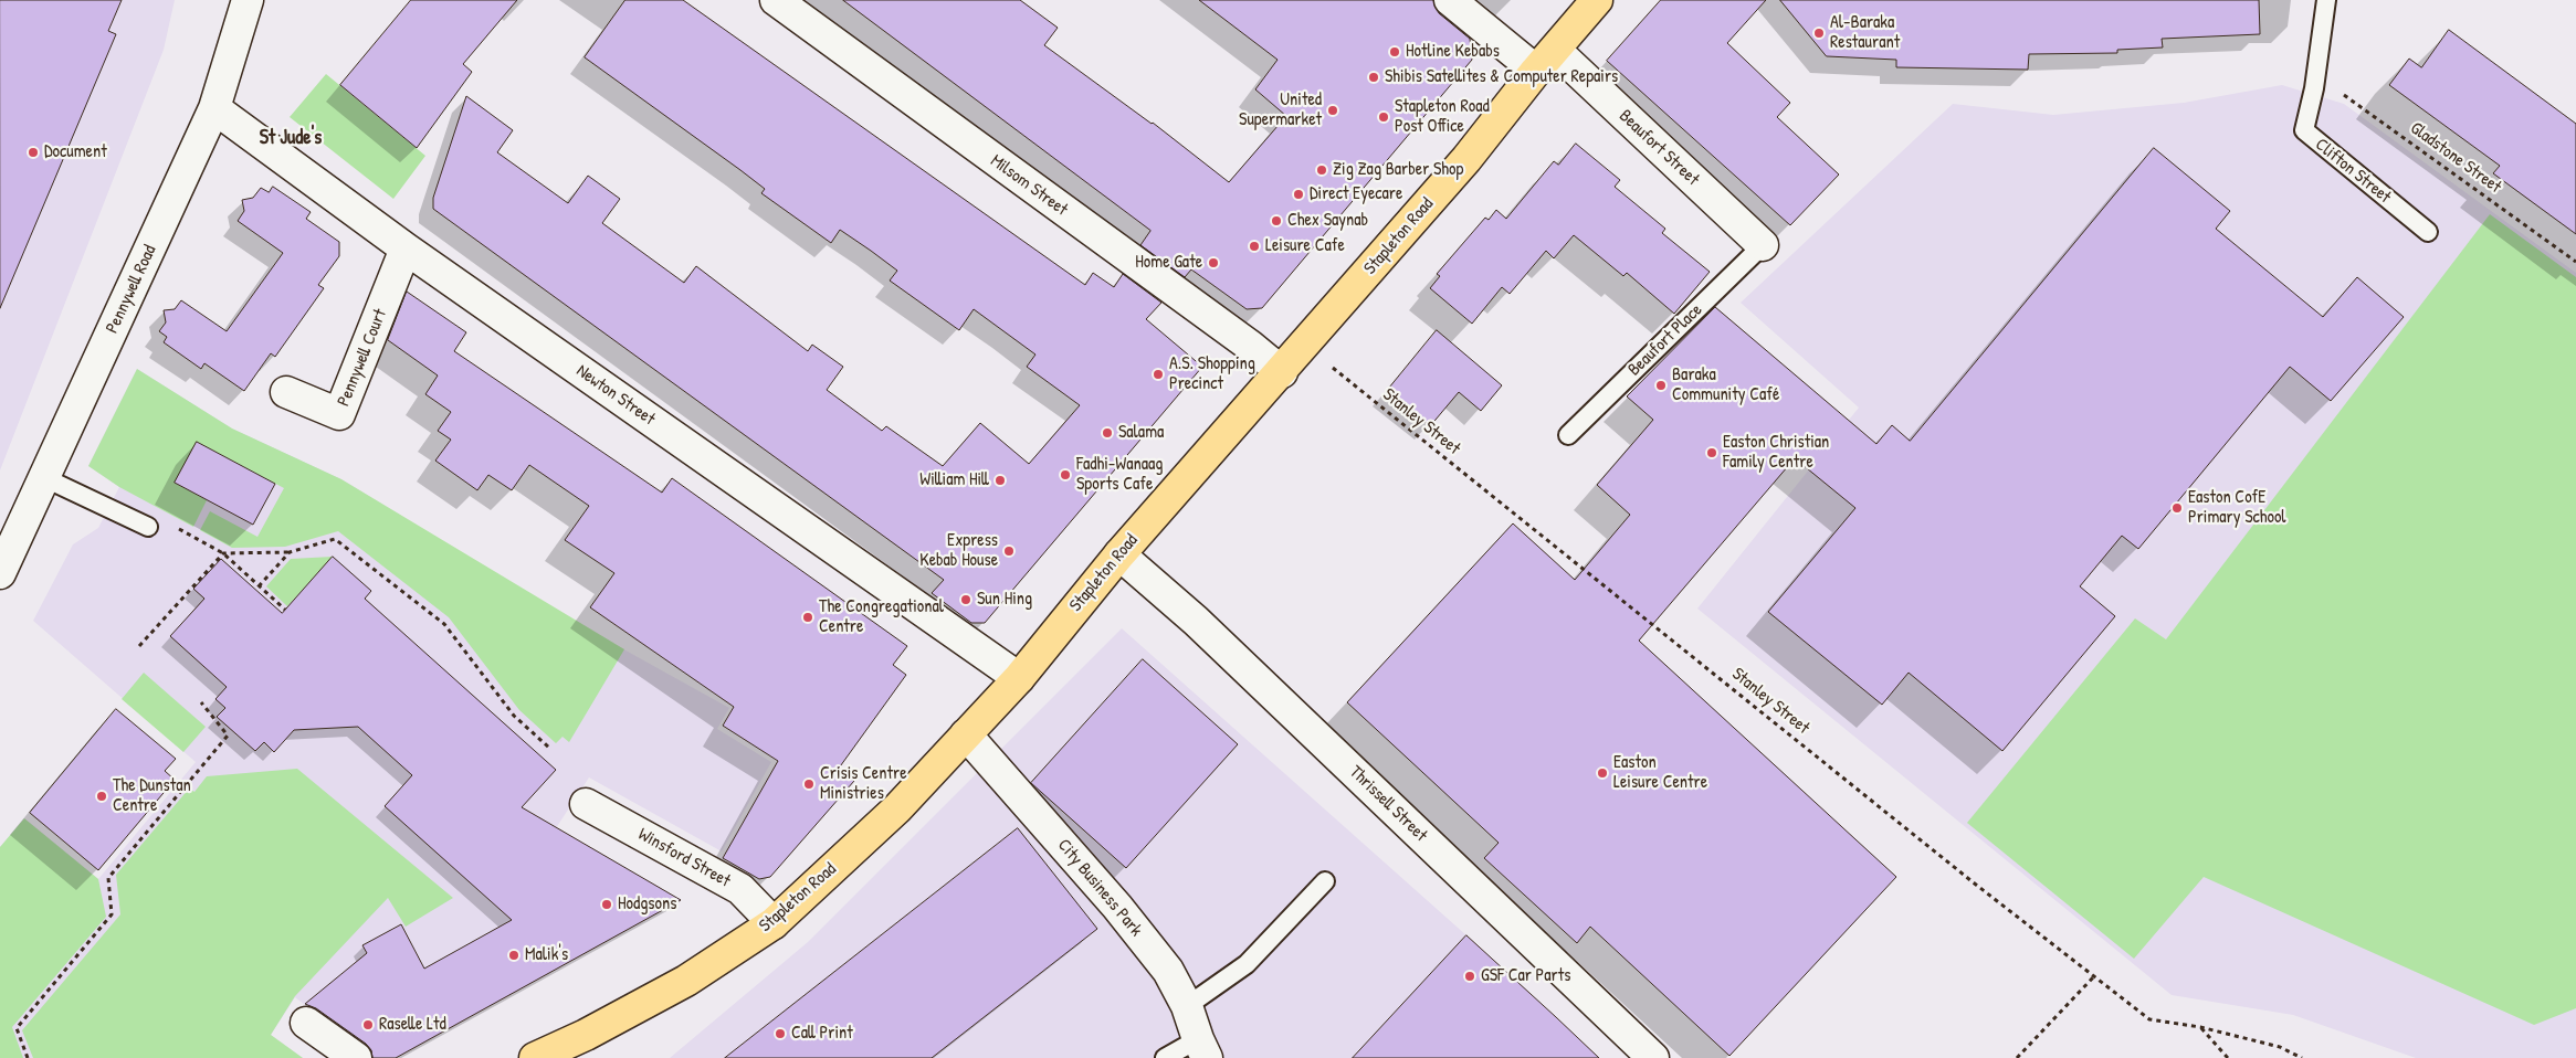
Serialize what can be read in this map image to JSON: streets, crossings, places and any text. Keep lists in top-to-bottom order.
{
  "streets": {
    "main road": ["Stapleton Road"],
    "street": [
      "Beaufort Street",
      "Milsom Street",
      "Pennywell Road",
      "Pennywell Court",
      "Newton Street",
      "Thrissell Street",
      "Winsford Street",
      "City Business Park"
    ],
    "lane": ["Clifton Street", "Beaufort Place"],
    "path": ["Gladstone Street", "Stanley Street"]
  },
  "crossings": [
    ["Beaufort Street", "Stapleton Road"],
    ["Beaufort Street", "Beaufort Place"],
    ["Gladstone Street", "Clifton Street"],
    ["Milsom Street", "Stapleton Road"],
    ["Stapleton Road", "Newton Street"],
    ["Stapleton Road", "Stanley Street"],
    ["Stapleton Road", "Thrissell Street"],
    ["Stapleton Road", "Winsford Street"],
    ["Stapleton Road", "City Business Park"],
    ["Pennywell Road", "Newton Street"],
    ["Pennywell Court", "Newton Street"]
  ],
  "districts": ["St Jude's"],
  "places": [
    "Al-Baraka Restaurant",
    "Hotline Kebabs",
    "Shibis Satellites & Computer Repairs",
    "United Supermarket",
    "Stapleton Road Post Office",
    "Document",
    "Zig Zag Barber Shop",
    "Direct Eyecare",
    "Chex Saynab",
    "Leisure Cafe",
    "Home Gate",
    "A.S. Shopping Precinct",
    "Baraka Community Café",
    "Salama",
    "Easton Christian Family Centre",
    "Fadhi-Wanaag Sports Cafe",
    "William Hill",
    "Easton CofE Primary School",
    "Express Kebab House",
    "Sun Hing",
    "The Congregational Centre",
    "Easton Leisure Centre",
    "Crisis Centre Ministries",
    "The Dunstan Centre",
    "Hodgsons",
    "Malik's",
    "GSF Car Parts",
    "Raselle Ltd",
    "Call Print"
  ]
}
